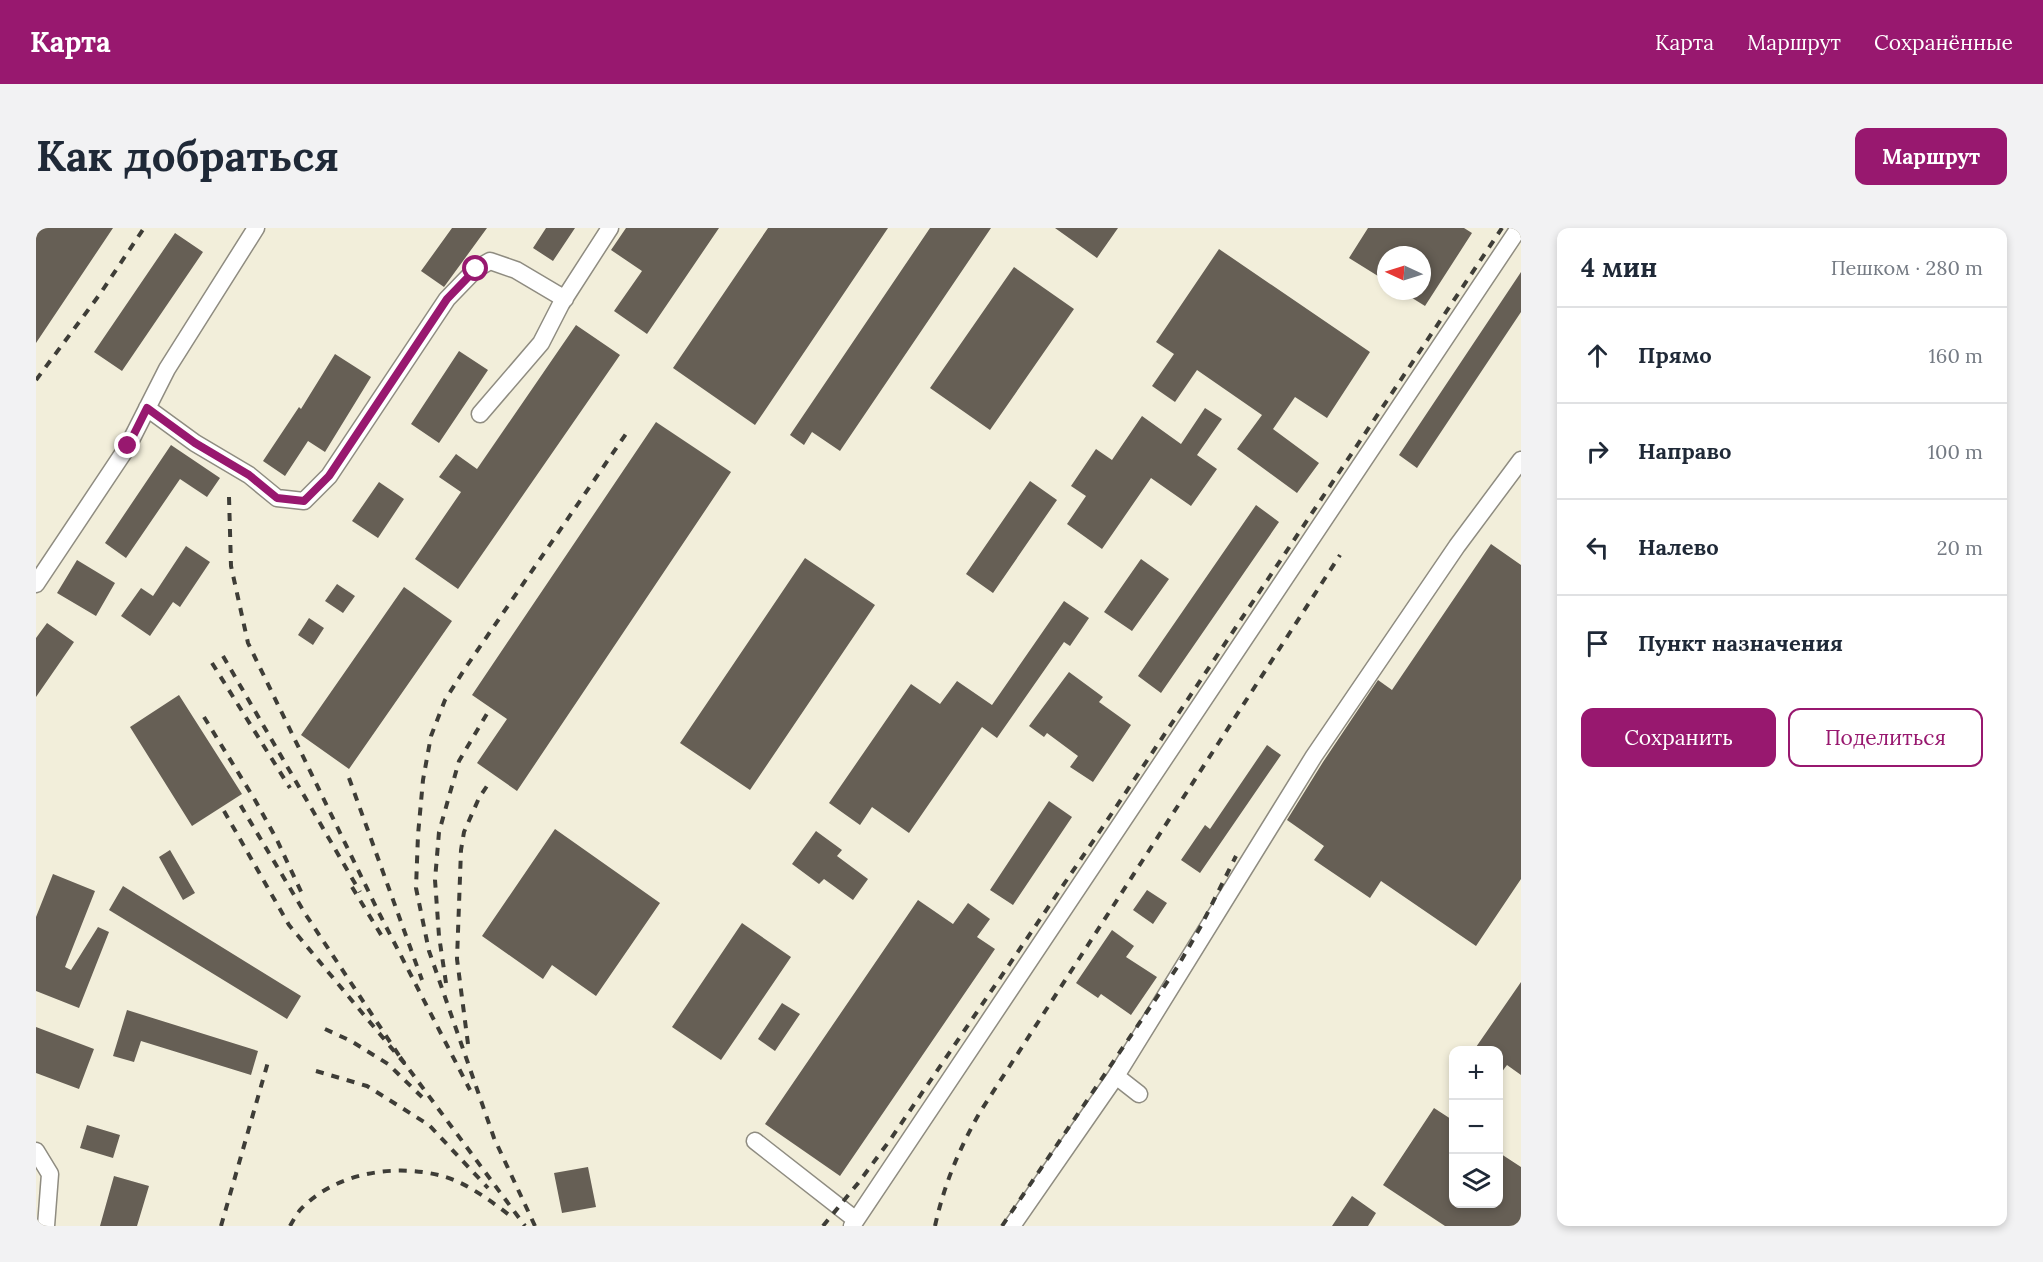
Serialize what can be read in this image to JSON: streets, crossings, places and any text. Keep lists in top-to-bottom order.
{
  "north": "left",
  "page": {
    "header": "Карта",
    "nav": ["Карта", "Маршрут", "Сохранённые"],
    "buttons": [
      "Маршрут",
      ["Сохранить", "Поделиться"]
    ],
    "title": "Как добраться",
    "heading": ["4 мин", "Пешком · 280 m"],
    "list": [
      ["Прямо", "160 m"],
      ["Направо", "100 m"],
      ["Налево", "20 m"],
      "Пункт назначения"
    ],
    "map_buttons": ["+", "−"]
  }
}
